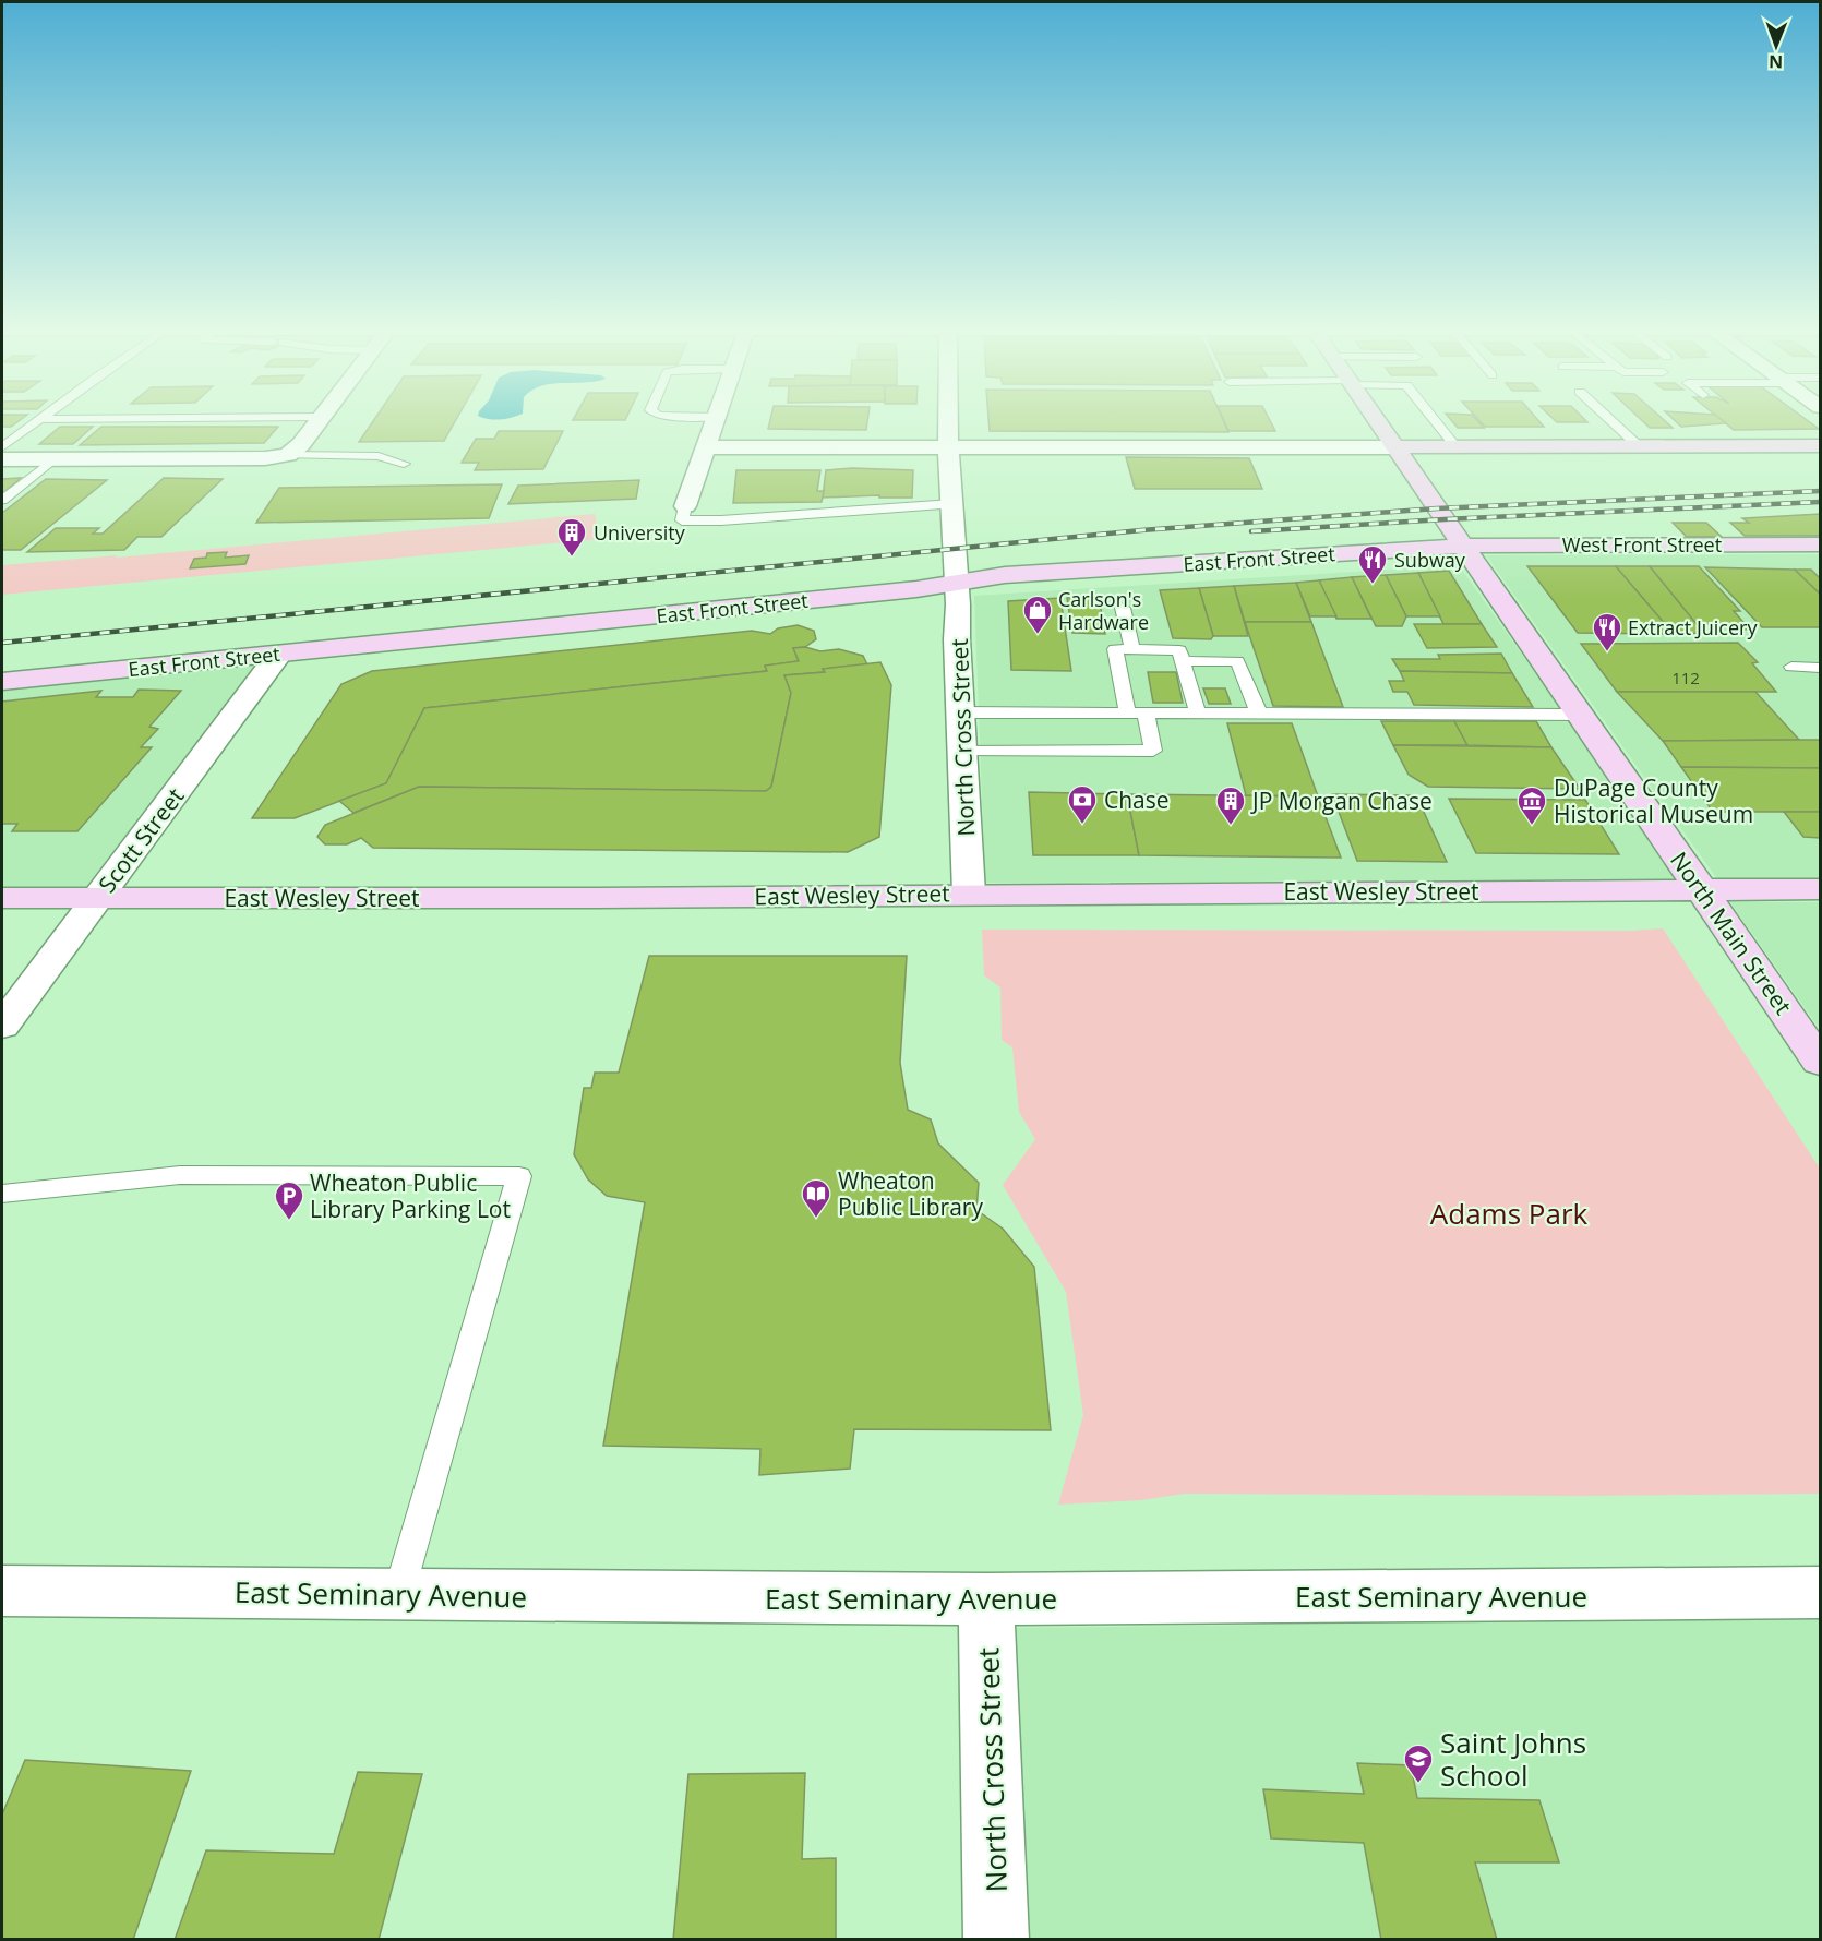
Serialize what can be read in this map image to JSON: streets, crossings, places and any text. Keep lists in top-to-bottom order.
{
  "streets": {
    "street": [
      "West Front Street",
      "East Front Street",
      "North Cross Street",
      "Scott Street",
      "East Wesley Street",
      "North Main Street",
      "East Seminary Avenue"
    ]
  },
  "crossings": [
    ["West Front Street", "East Front Street"],
    ["West Front Street", "North Main Street"],
    ["East Front Street", "North Cross Street"],
    ["East Front Street", "Scott Street"],
    ["East Front Street", "North Main Street"],
    ["North Cross Street", "East Wesley Street"],
    ["North Cross Street", "East Seminary Avenue"],
    ["Scott Street", "East Wesley Street"],
    ["East Wesley Street", "North Main Street"]
  ],
  "parks": ["Adams Park"],
  "places": {
    "building": ["University", "JP Morgan Chase"],
    "restaurant": ["Subway", "Extract Juicery"],
    "shop": ["Carlson's Hardware"],
    "bank": ["Chase"],
    "museum": ["DuPage County Historical Museum"],
    "library": ["Wheaton Public Library"],
    "parking": ["Wheaton Public Library Parking Lot"],
    "school or university": ["Saint Johns School"]
  },
  "house_numbers": ["112"],
  "north": "bottom"
}
